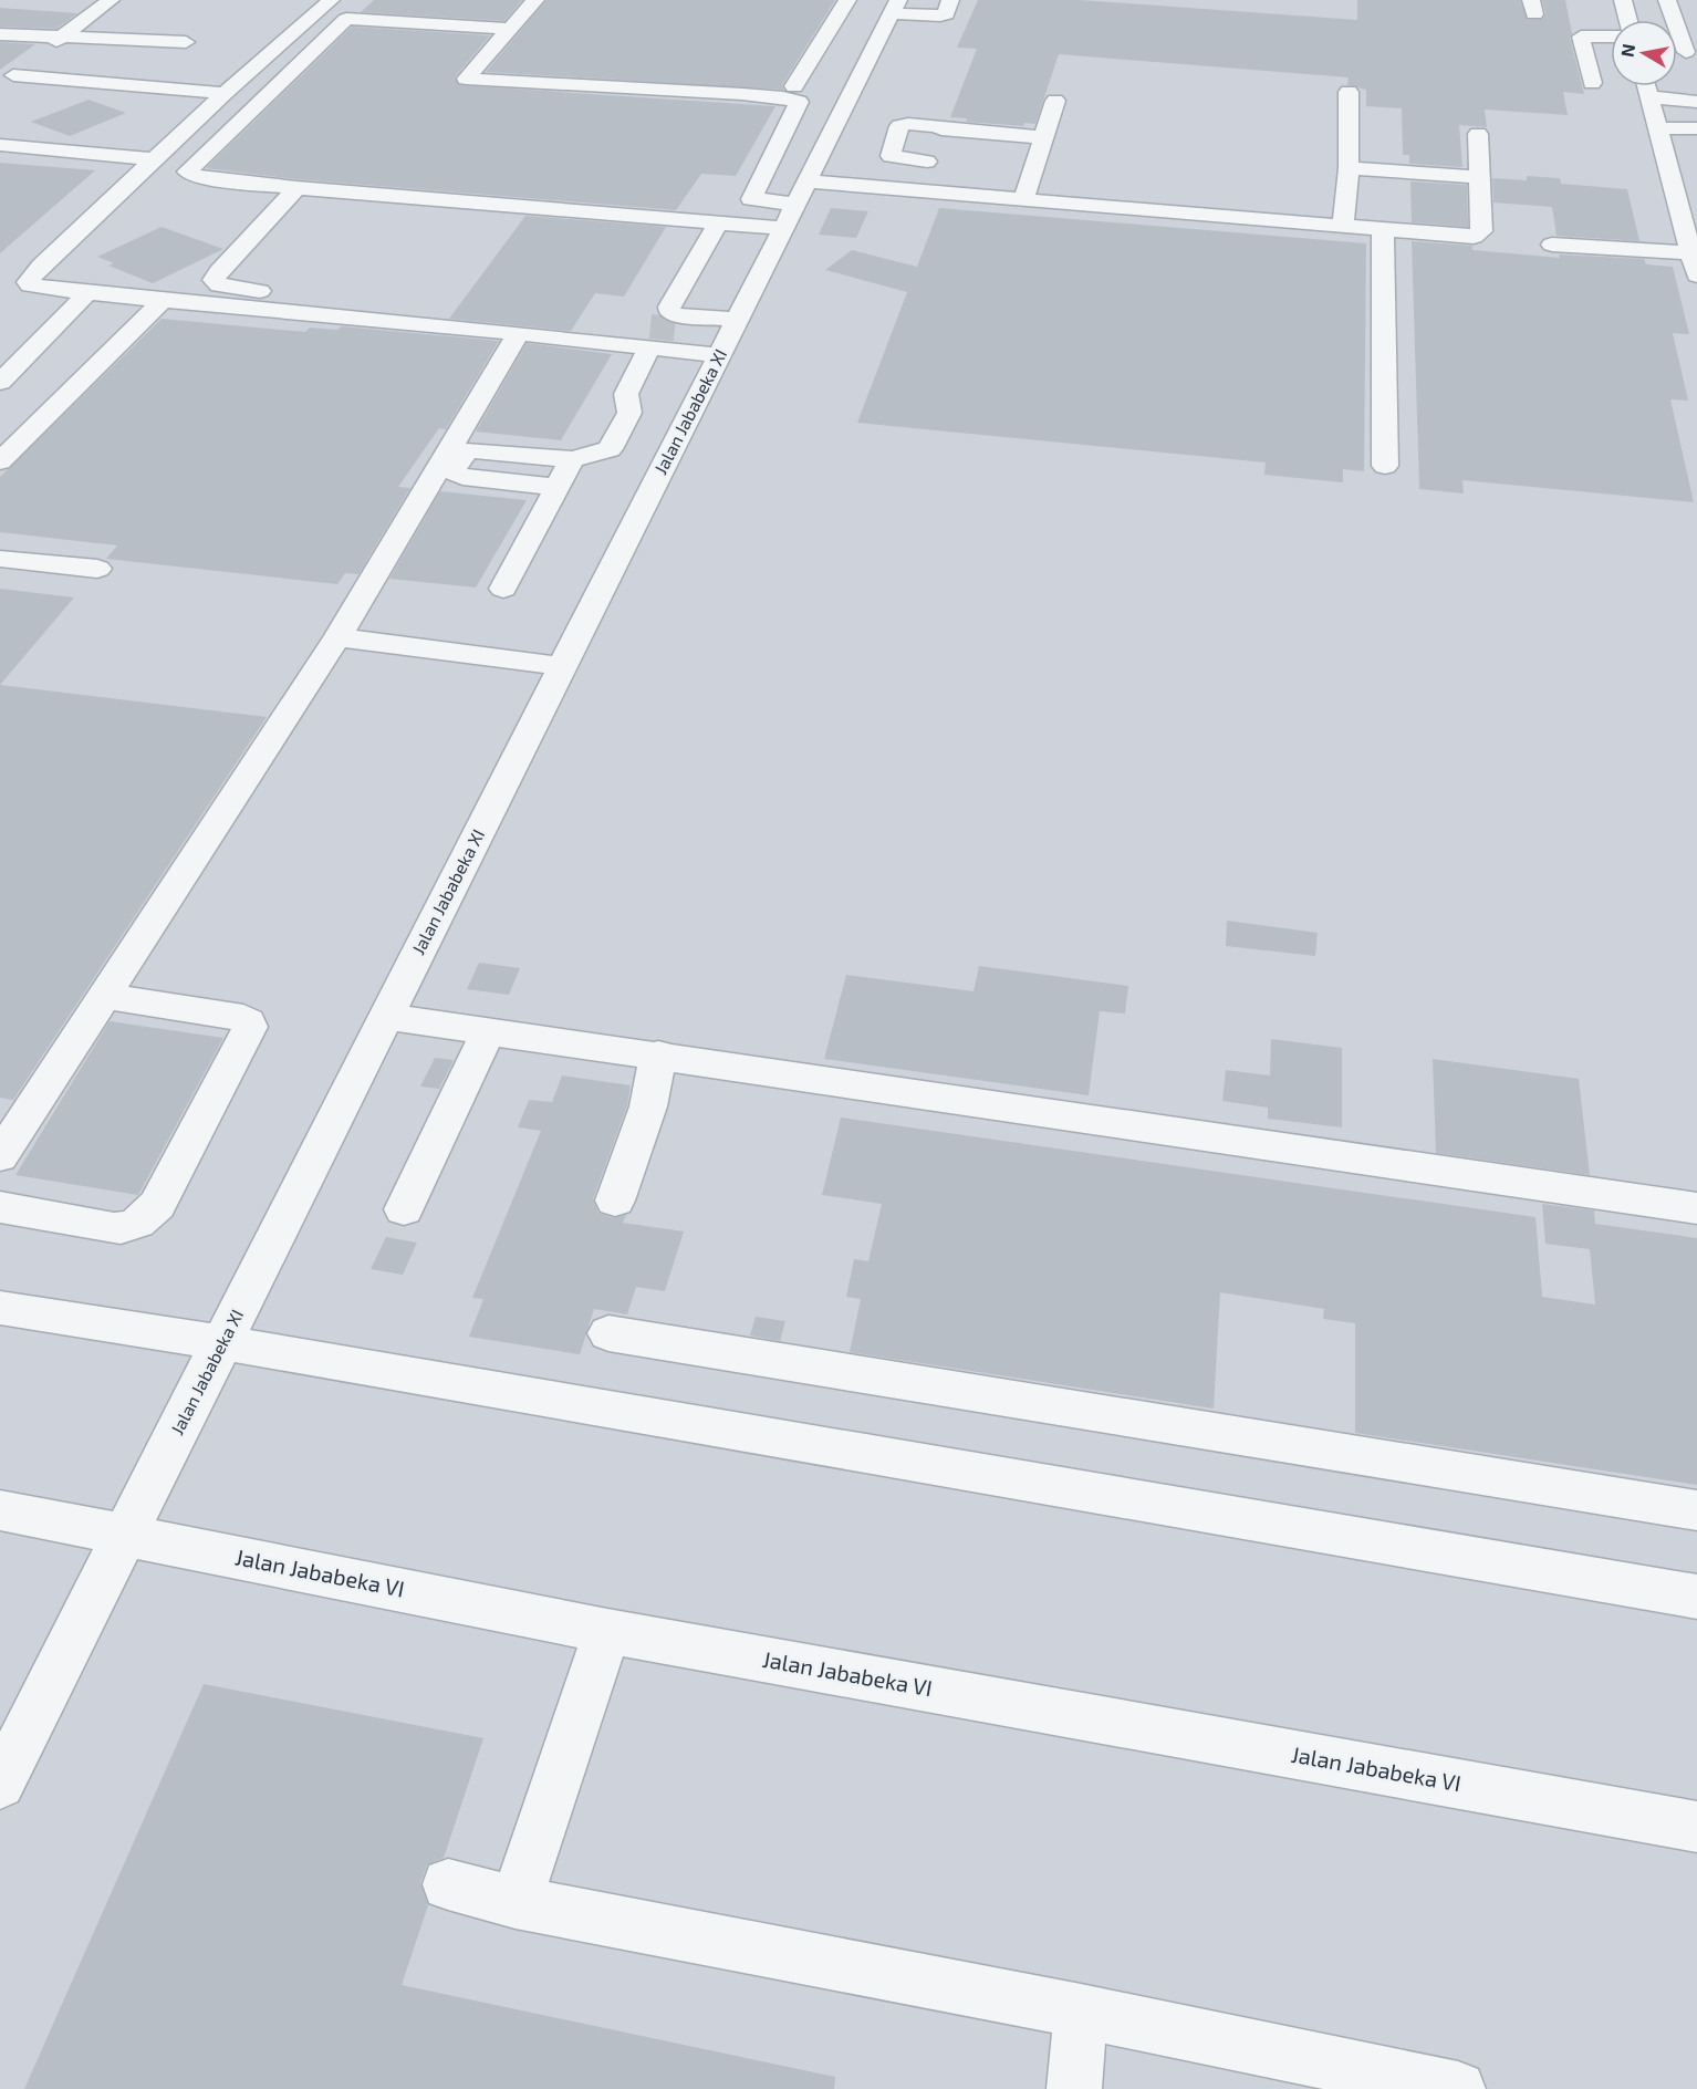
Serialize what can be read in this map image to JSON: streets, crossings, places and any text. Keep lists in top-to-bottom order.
{
  "streets": {
    "street": ["Jalan Jababeka XI", "Jalan Jababeka VI"]
  },
  "crossings": [
    ["Jalan Jababeka XI", "Jalan Jababeka VI"]
  ],
  "north": "left"
}
